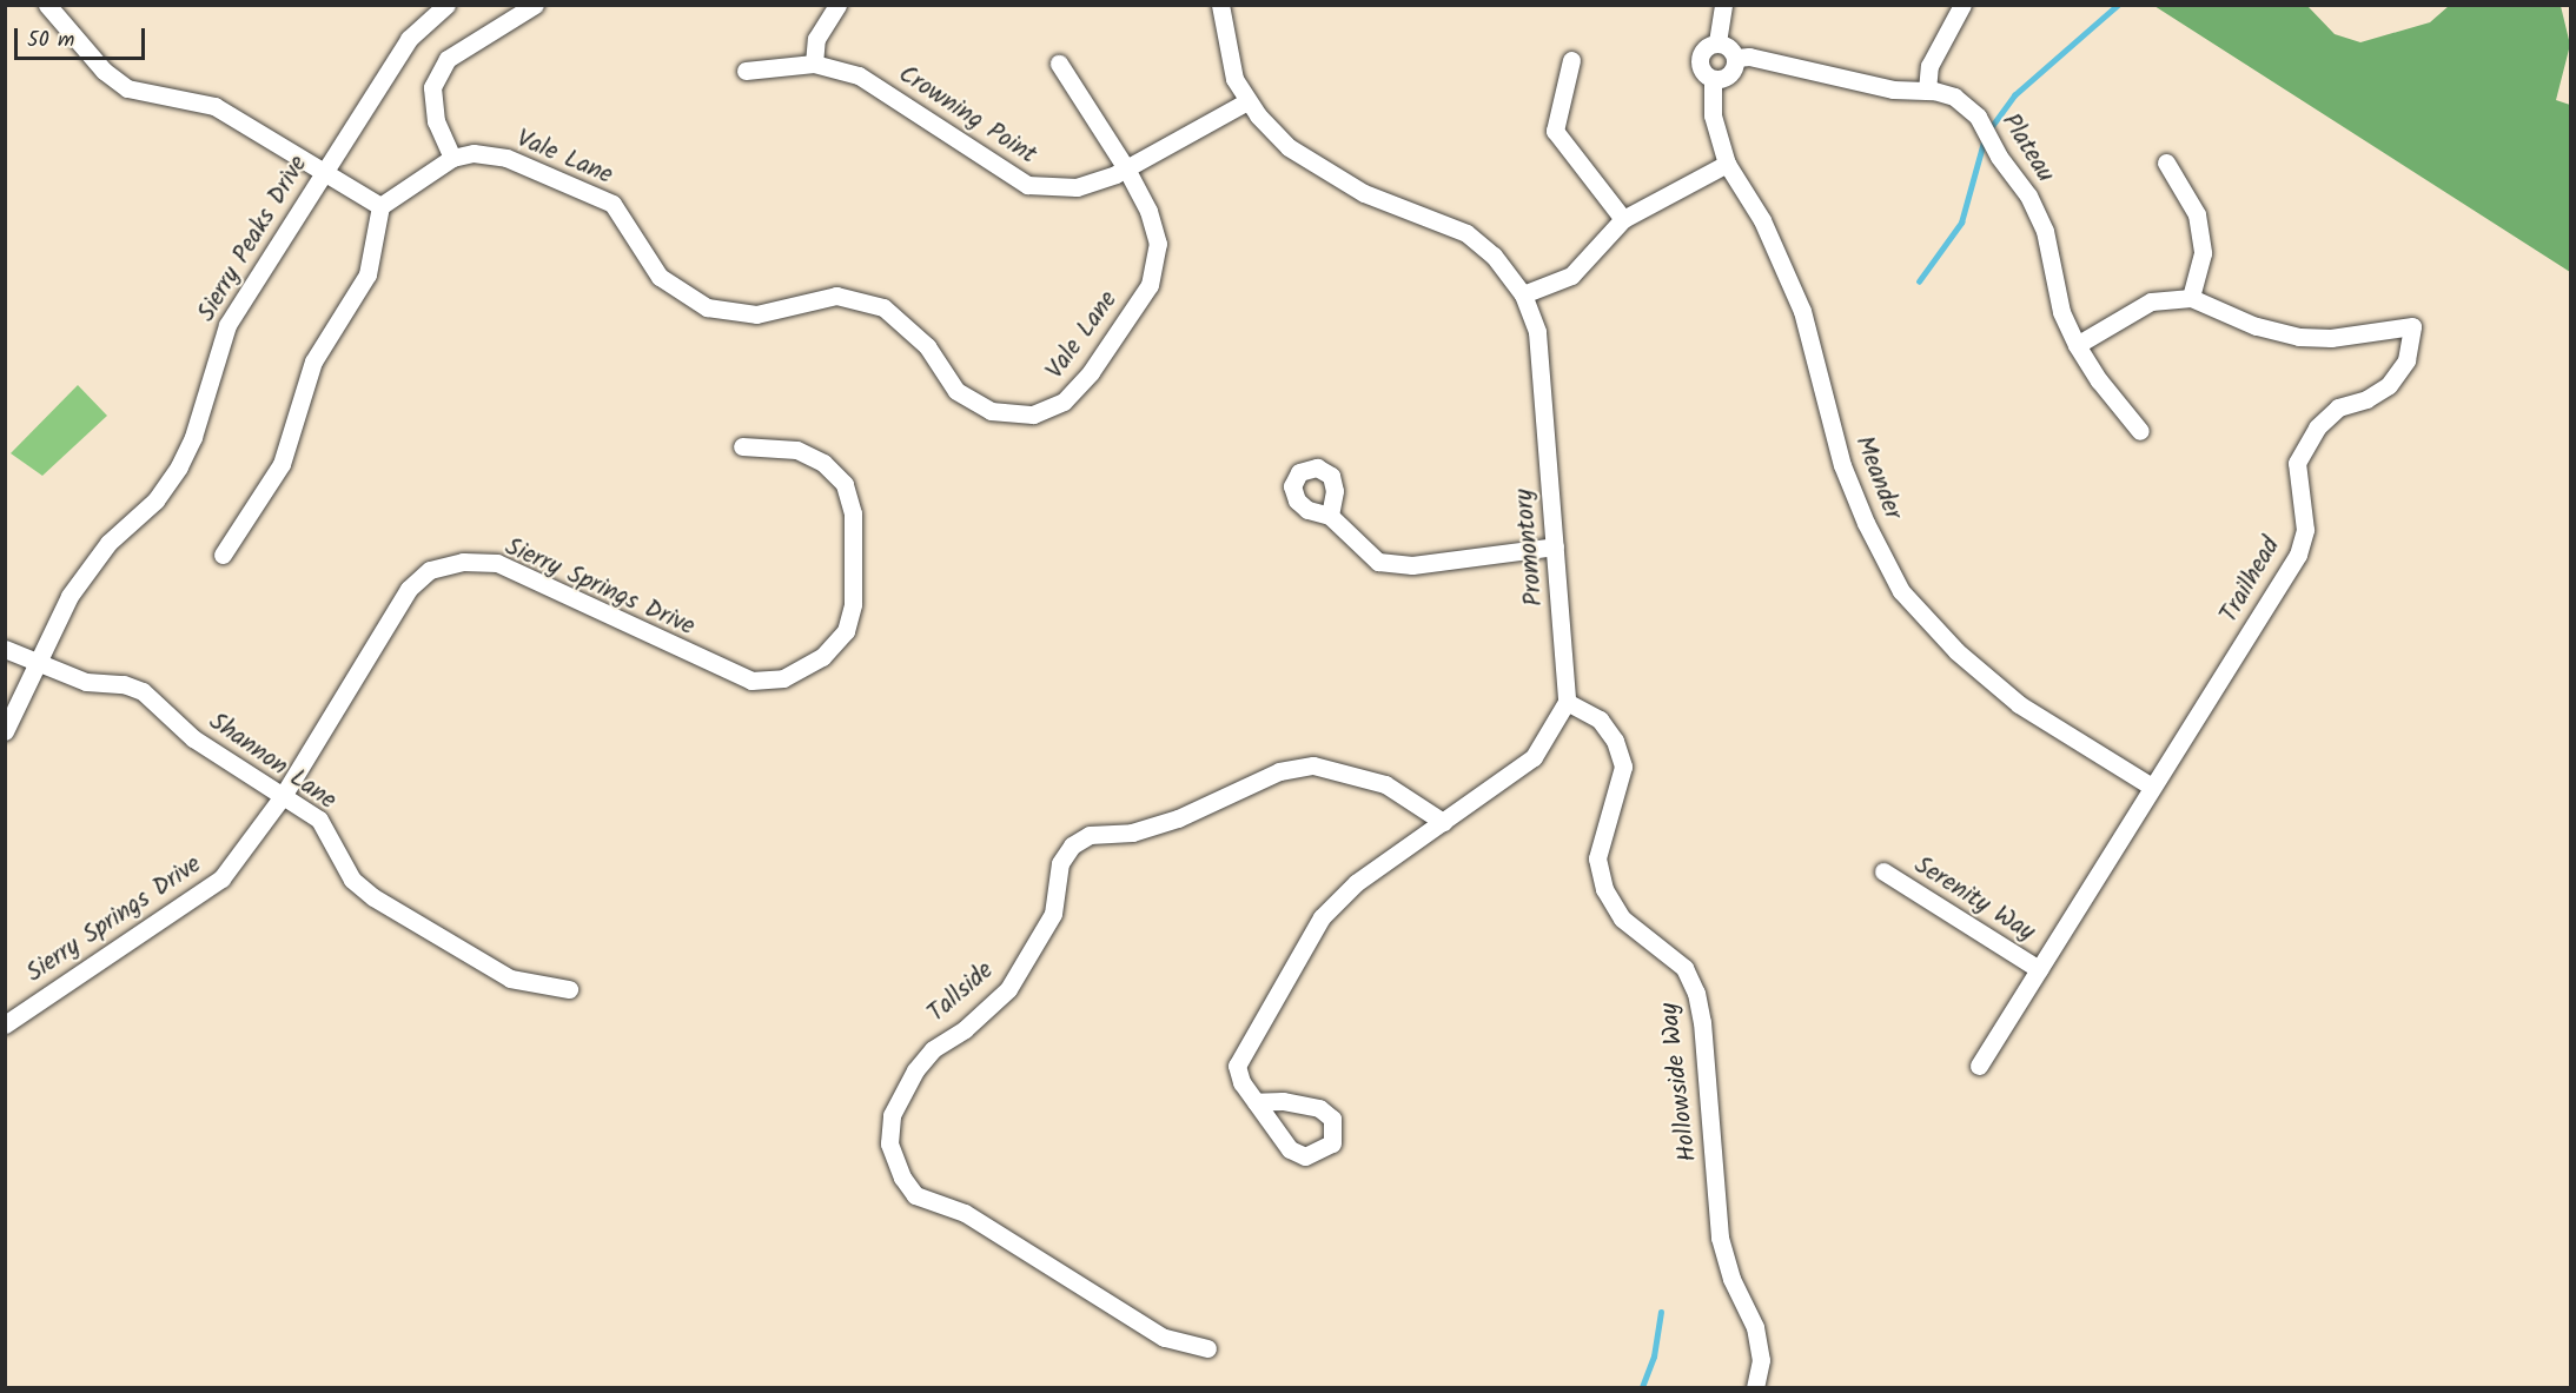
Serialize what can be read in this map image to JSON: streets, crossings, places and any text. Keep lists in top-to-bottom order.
{
  "streets": {
    "street": [
      "Crowning Point",
      "Plateau",
      "Vale Lane",
      "Sierry Peaks Drive",
      "Meander",
      "Promontory",
      "Trailhead",
      "Sierry Springs Drive",
      "Shannon Lane",
      "Serenity Way",
      "Tallside",
      "Hollowside Way"
    ]
  },
  "crossings": [
    ["Crowning Point", "Vale Lane"],
    ["Crowning Point", "Promontory"],
    ["Plateau", "Meander"],
    ["Plateau", "Trailhead"],
    ["Sierry Peaks Drive", "Shannon Lane"],
    ["Meander", "Trailhead"],
    ["Promontory", "Hollowside Way"],
    ["Trailhead", "Serenity Way"],
    ["Sierry Springs Drive", "Shannon Lane"]
  ],
  "scale_bar": "50 m"
}
